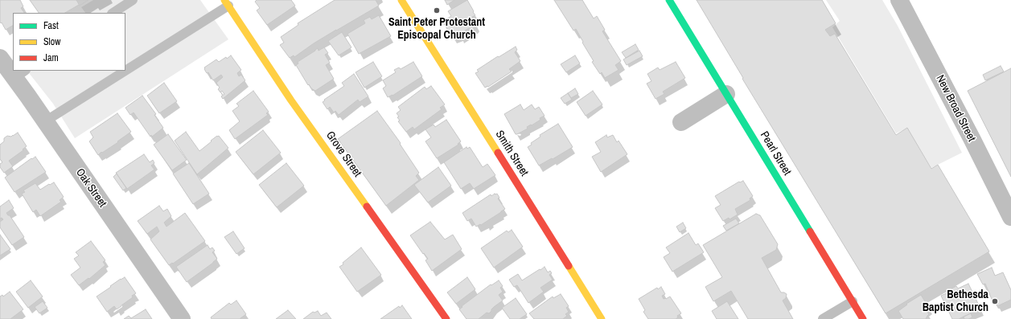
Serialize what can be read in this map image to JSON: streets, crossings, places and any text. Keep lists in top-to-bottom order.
{
  "streets": {
    "street": [
      "New Broad Street",
      "Smith Street",
      "Pearl Street",
      "Grove Street",
      "Oak Street"
    ]
  },
  "places": ["Saint Peter Protestant Episcopal Church", "Bethesda Baptist Church"],
  "legend": ["Fast", "Slow", "Jam"]
}
